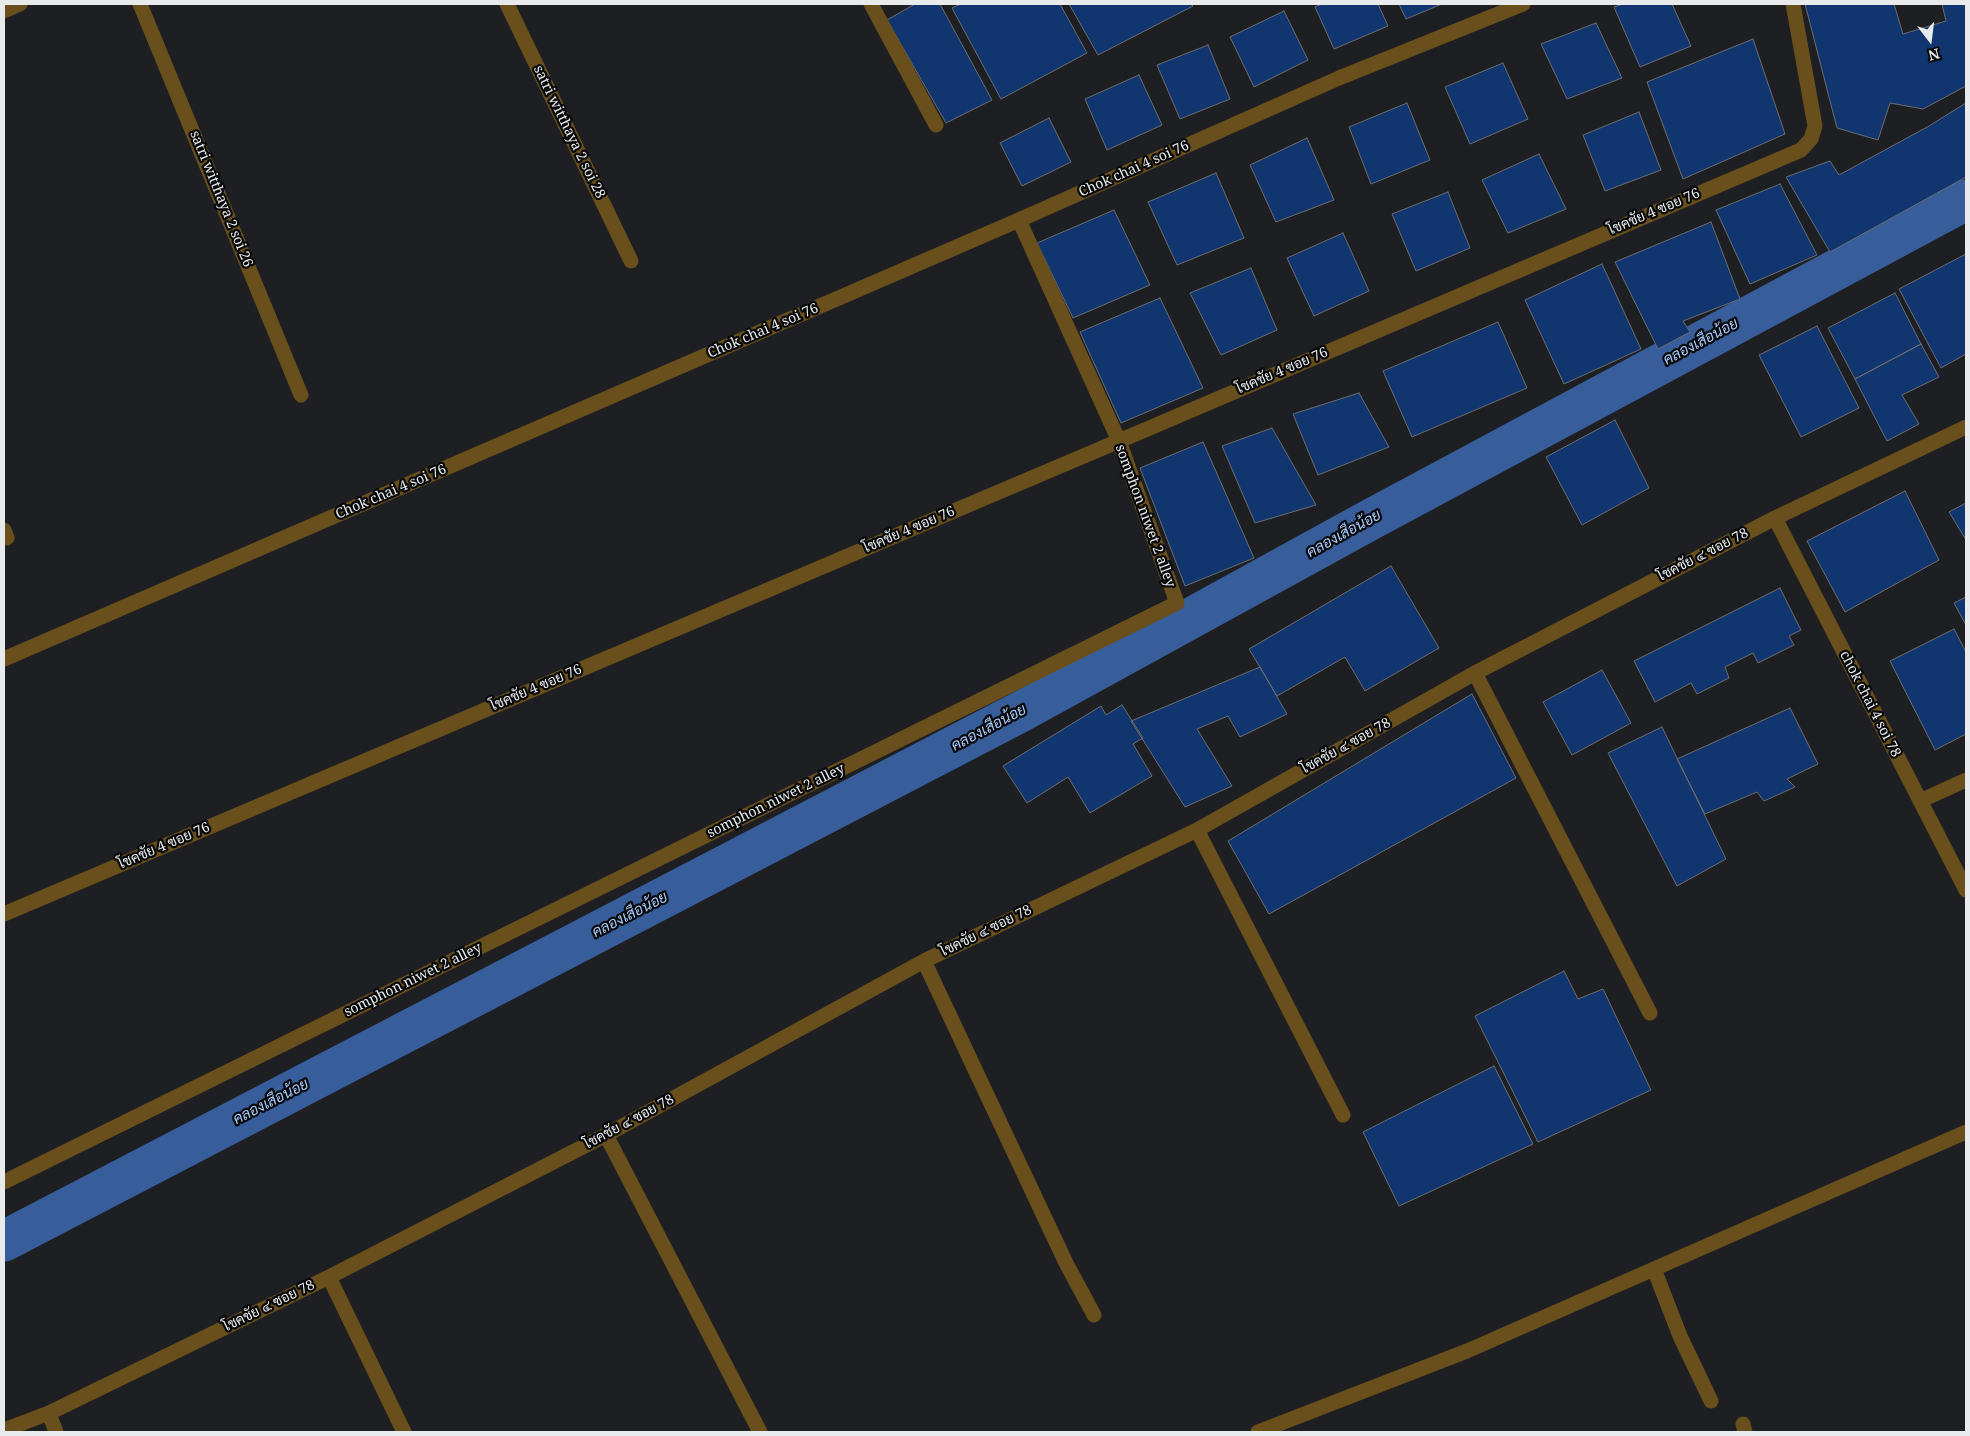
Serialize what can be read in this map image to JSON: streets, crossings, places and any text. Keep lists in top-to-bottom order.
{
  "streets": {
    "street": [
      "satri witthaya 2 soi 28",
      "Chok chai 4 soi 76",
      "satri witthaya 2 soi 26",
      "โชคชัย 4 ซอย 76",
      "somphon niwet 2 alley",
      "โชคชัย ๔ ซอย 78",
      "chok chai 4 soi 78"
    ]
  },
  "crossings": [
    ["Chok chai 4 soi 76", "somphon niwet 2 alley"],
    ["โชคชัย 4 ซอย 76", "somphon niwet 2 alley"],
    ["โชคชัย ๔ ซอย 78", "chok chai 4 soi 78"]
  ],
  "water": ["คลองเสือน้อย"],
  "north": "bottom"
}
